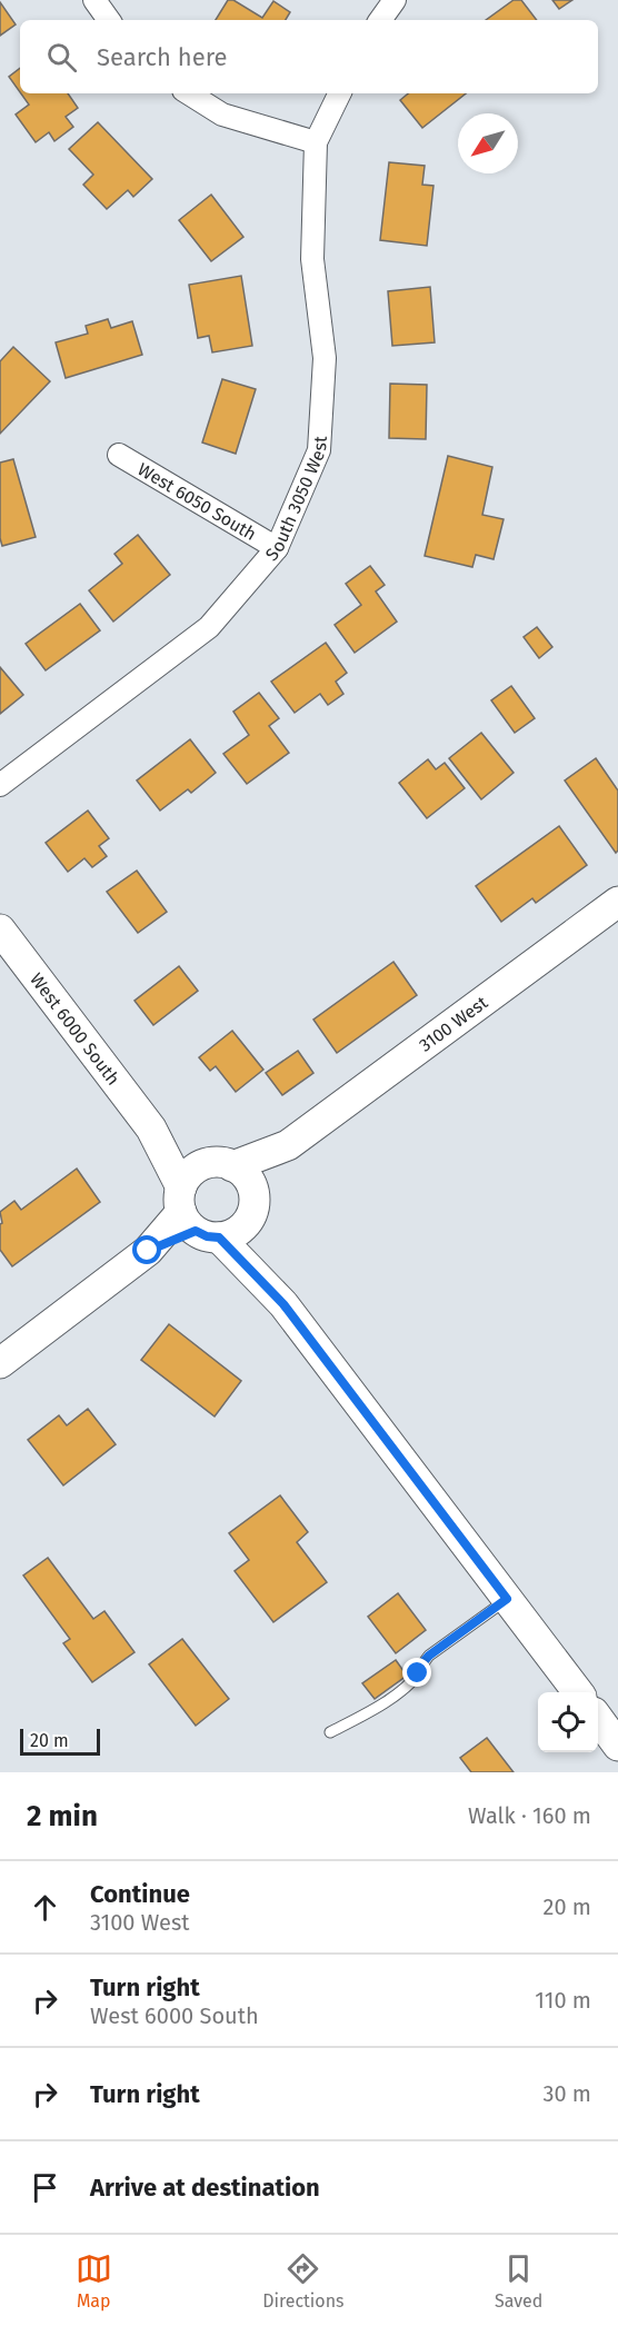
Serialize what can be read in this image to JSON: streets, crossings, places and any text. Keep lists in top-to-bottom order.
{
  "streets": {
    "street": [
      "South 3050 West",
      "West 6050 South",
      "3100 West",
      "West 6000 South"
    ]
  },
  "crossings": [
    ["South 3050 West", "West 6050 South"],
    ["3100 West", "West 6000 South"]
  ],
  "scale_bar": "20 m",
  "north": "bottom left",
  "page": {
    "search": "Search here",
    "scale": "20 m",
    "heading": ["2 min", "Walk · 160 m"],
    "list": [
      ["Continue", "3100 West", "20 m"],
      ["Turn right", "West 6000 South", "110 m"],
      ["Turn right", "30 m"],
      "Arrive at destination"
    ],
    "nav": ["Map", "Directions", "Saved"]
  }
}
